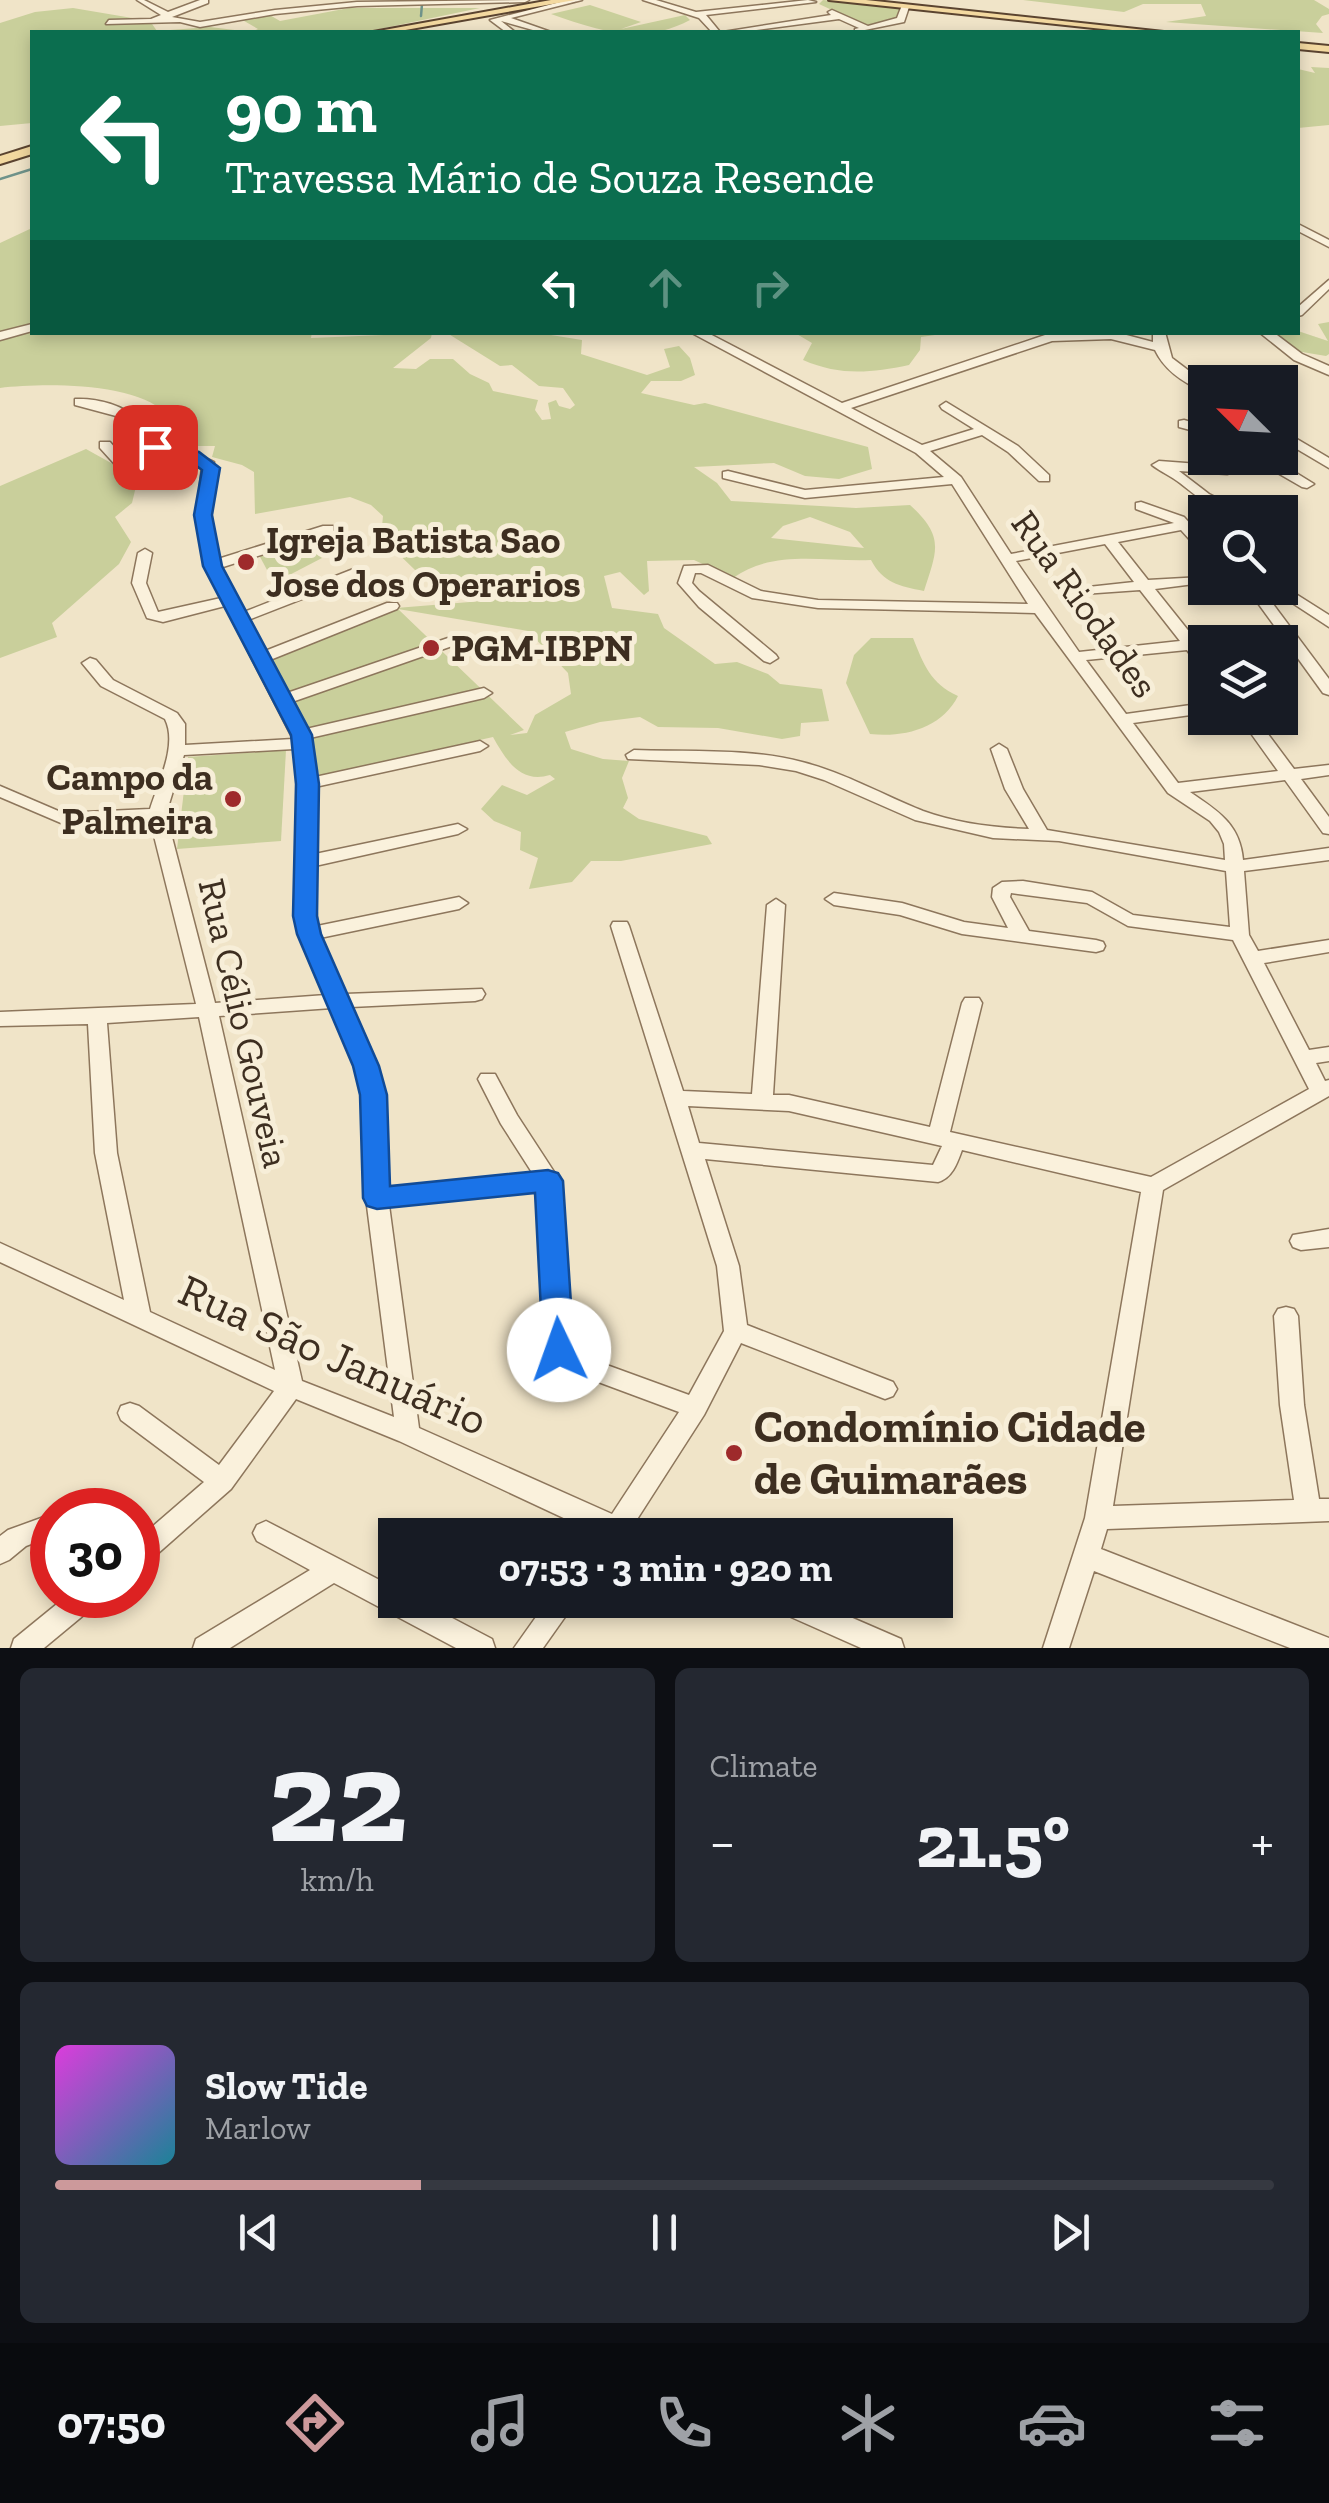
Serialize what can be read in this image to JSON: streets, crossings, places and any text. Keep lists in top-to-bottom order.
{
  "streets": {
    "street": ["Rua Riodades", "Rua Célio Gouveia", "Rua São Januário"]
  },
  "crossings": [
    ["Rua Célio Gouveia", "Rua São Januário"]
  ],
  "places": [
    "Igreja Batista Sao Jose dos Operarios",
    "PGM-IBPN",
    "Campo da Palmeira",
    "Condomínio Cidade de Guimarães"
  ],
  "north": "top left",
  "page": {
    "turn": ["90 m", "Travessa Mário de Souza Resende"],
    "limit": "30",
    "trip": "07:53 · 3 min · 920 m",
    "tile": [
      ["22", "km/h"],
      "Climate"
    ],
    "heat": ["−", "21.5°", "+"],
    "song": ["Slow Tide", "Marlow"],
    "tabs": "07:50"
  }
}
